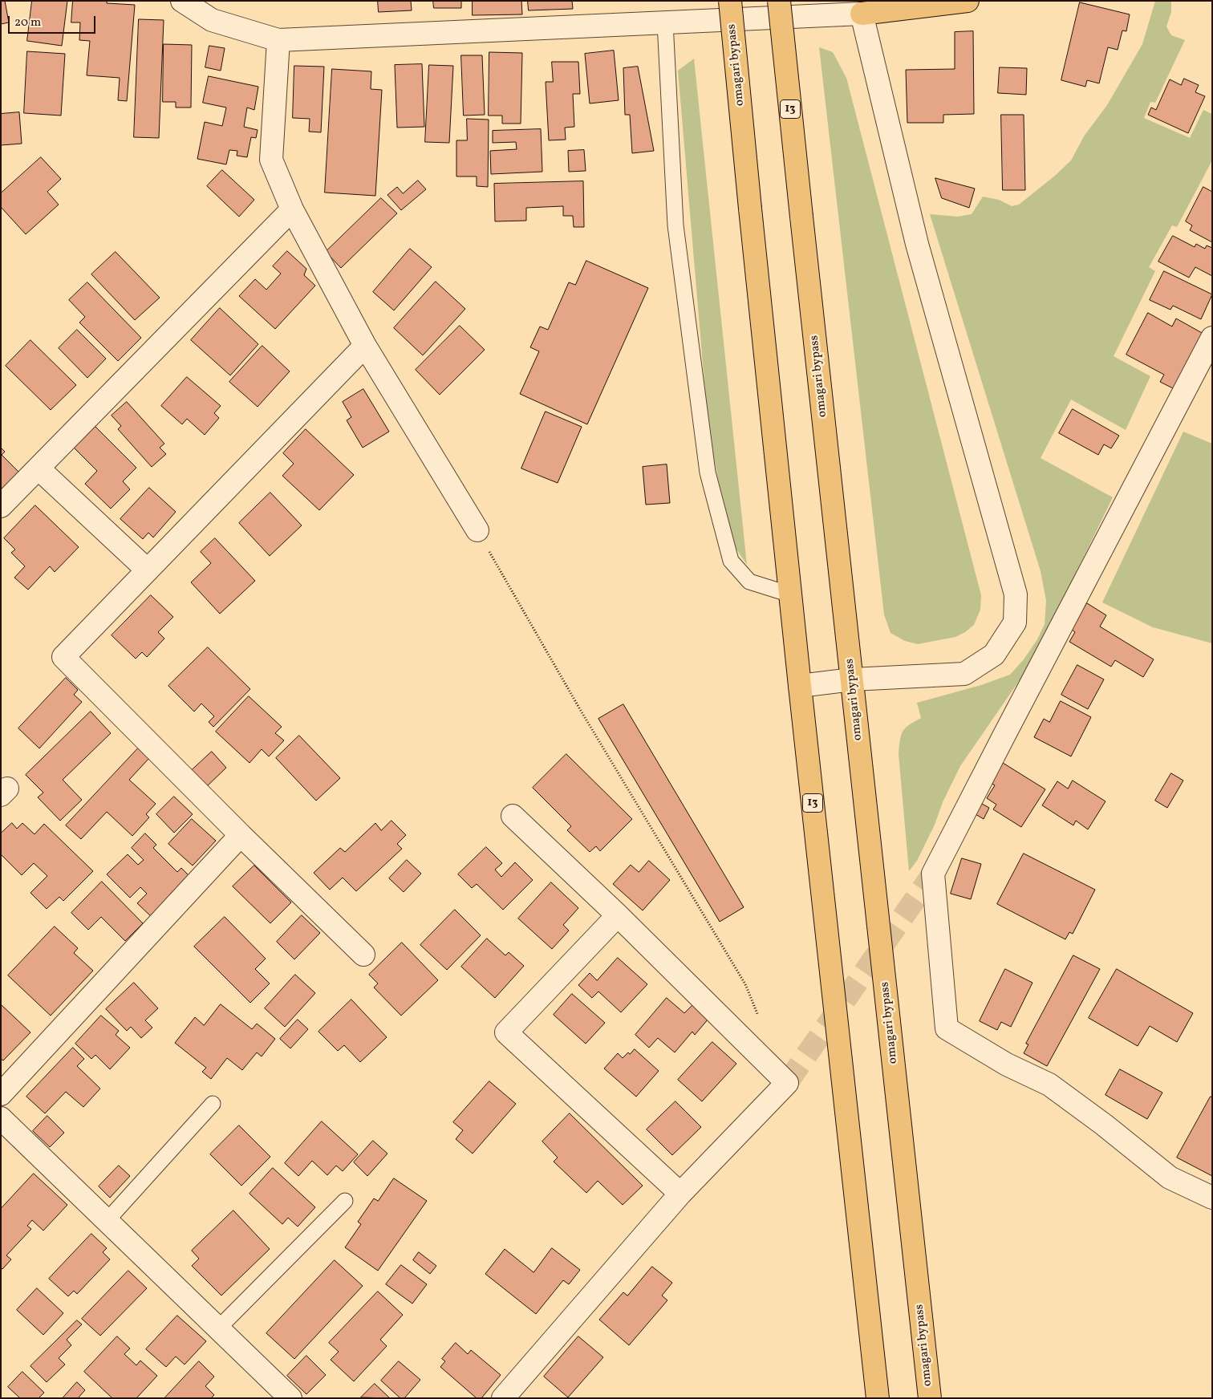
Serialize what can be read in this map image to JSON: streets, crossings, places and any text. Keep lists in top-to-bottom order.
{
  "streets": {
    "main road": ["omagari bypass", "13"]
  },
  "scale_bar": "20 m"
}
